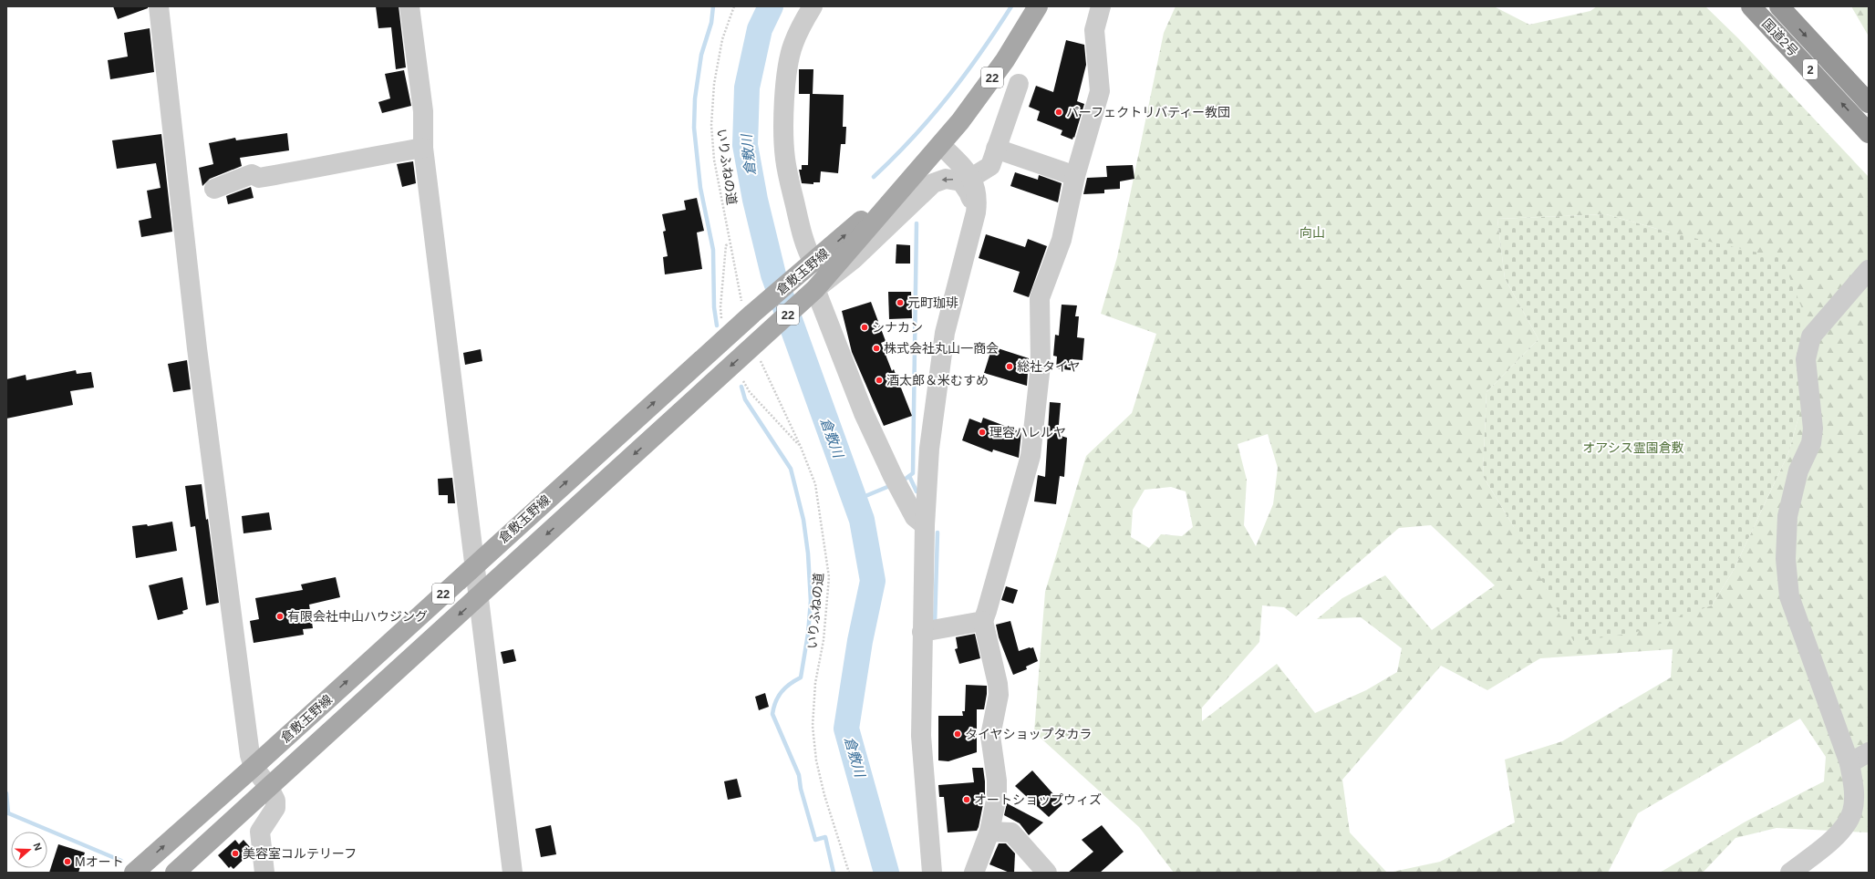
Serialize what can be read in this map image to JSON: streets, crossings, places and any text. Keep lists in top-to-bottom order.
{
  "streets": {
    "highway": ["国道2号", "2"],
    "main road": ["22", "倉敷玉野線"],
    "path": ["いりふねの道"]
  },
  "crossings": [
    ["いりふねの道", "倉敷玉野線"]
  ],
  "water": ["倉敷川"],
  "parks": ["向山", "オアシス霊園倉敷"],
  "places": [
    "パーフェクトリバティー教団",
    "元町珈琲",
    "シナカン",
    "株式会社丸山一商会",
    "総社タイヤ",
    "酒太郎＆米むすめ",
    "理容ハレルヤ",
    "有限会社中山ハウジング",
    "タイヤショップタカラ",
    "オートショップウィズ",
    "美容室コルテリーフ",
    "Mオート"
  ],
  "north": "right"
}
